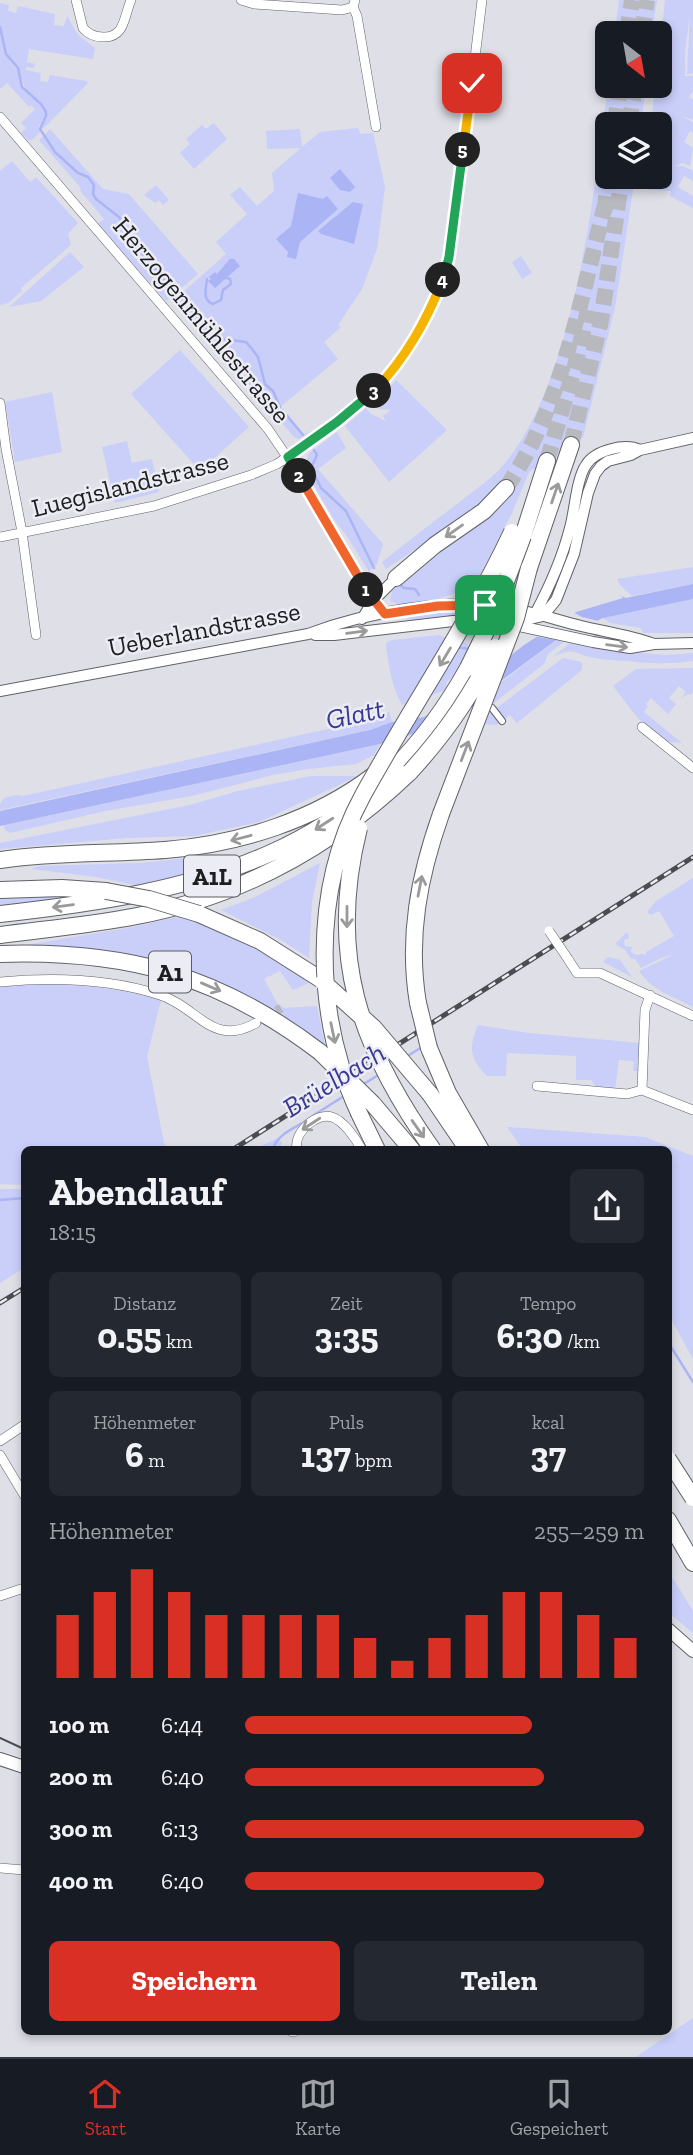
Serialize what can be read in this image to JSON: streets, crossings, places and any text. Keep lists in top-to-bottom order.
{
  "streets": {
    "highway": ["A1L", "A1"],
    "street": ["Herzogenmühlestrasse", "Luegislandstrasse", "Ueberlandstrasse"]
  },
  "crossings": [
    ["Herzogenmühlestrasse", "Luegislandstrasse"]
  ],
  "water": ["Glatt", "Brüelbach"],
  "north": "bottom right",
  "page": {
    "pins": [
      "5",
      "4",
      "3",
      "2",
      "1"
    ],
    "heading": ["Abendlauf", "18:15"],
    "stats": [
      ["Distanz", "0.55 km"],
      ["Zeit", "3:35"],
      ["Tempo", "6:30 /km"],
      ["Höhenmeter", "6 m"],
      ["Puls", "137 bpm"],
      ["kcal", "37"]
    ],
    "chart": ["Höhenmeter", "255–259 m"],
    "list": [
      {
        "name": "100 m",
        "note": "6:44"
      },
      {
        "name": "200 m",
        "note": "6:40"
      },
      {
        "name": "300 m",
        "note": "6:13"
      },
      {
        "name": "400 m",
        "note": "6:40"
      }
    ],
    "buttons": ["Speichern", "Teilen"],
    "tabs": ["Start", "Karte", "Gespeichert"]
  }
}
